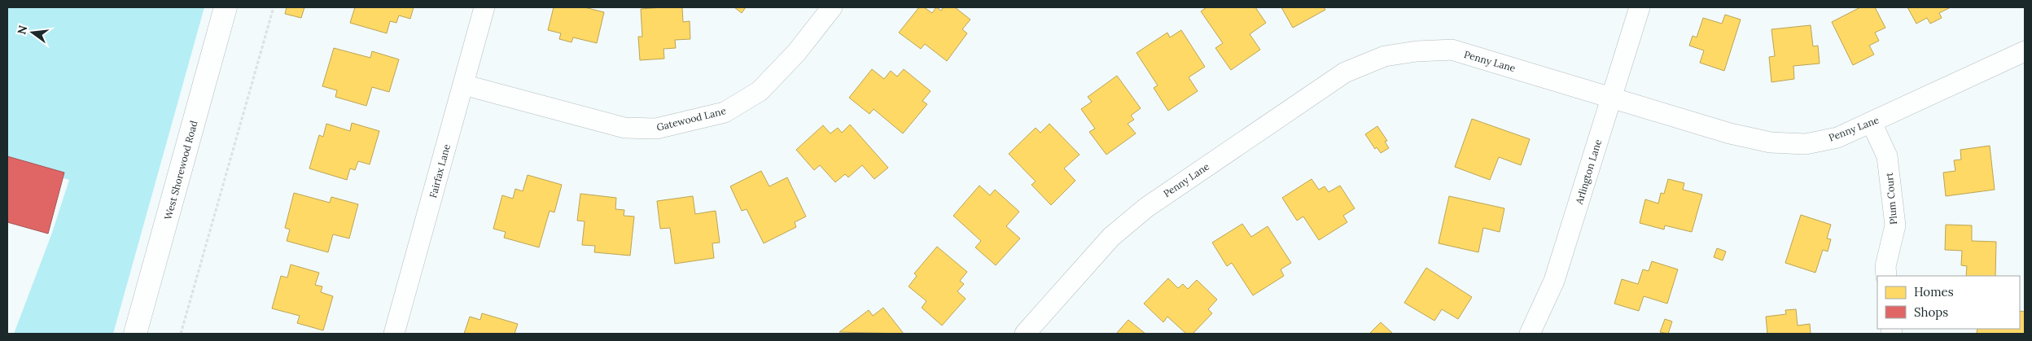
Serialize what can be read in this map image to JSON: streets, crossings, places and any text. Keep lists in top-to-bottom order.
{
  "streets": {
    "main road": ["West Shorewood Road"],
    "street": [
      "Penny Lane",
      "Gatewood Lane",
      "Fairfax Lane",
      "Arlington Lane",
      "Plum Court"
    ]
  },
  "crossings": [
    ["Penny Lane", "Arlington Lane"],
    ["Penny Lane", "Plum Court"],
    ["Gatewood Lane", "Fairfax Lane"]
  ],
  "legend": ["Homes", "Shops"],
  "north": "left"
}
